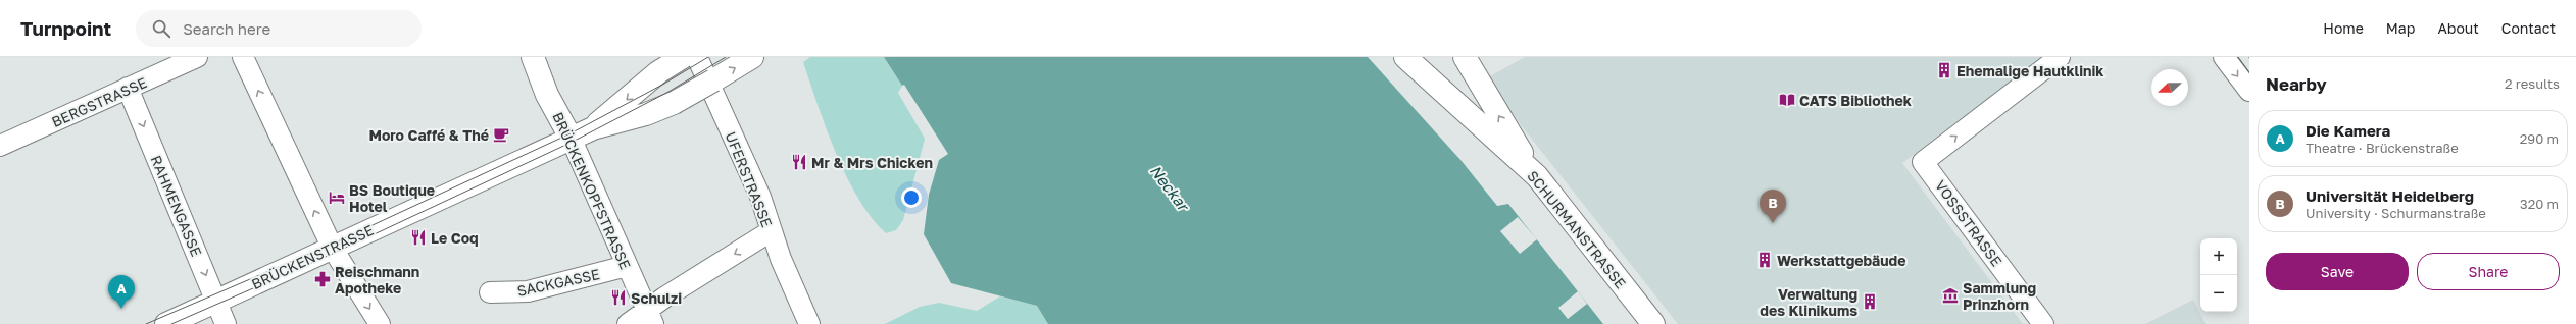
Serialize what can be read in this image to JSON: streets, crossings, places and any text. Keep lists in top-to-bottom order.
{
  "streets": {
    "main road": ["BRÜCKENKOPFSTRASSE", "SCHURMANSTRASSE", "BRÜCKENSTRASSE"],
    "street": [
      "BERGSTRASSE",
      "UFERSTRASSE",
      "RAHMENGASSE",
      "VOSSSTRASSE",
      "SACKGASSE"
    ]
  },
  "crossings": [
    ["BERGSTRASSE", "RAHMENGASSE"],
    ["BRÜCKENKOPFSTRASSE", "BRÜCKENSTRASSE"],
    ["BRÜCKENKOPFSTRASSE", "SACKGASSE"],
    ["RAHMENGASSE", "BRÜCKENSTRASSE"]
  ],
  "water": ["Neckar"],
  "places": {
    "building": ["Ehemalige Hautklinik", "Werkstattgebäude", "Verwaltung des Klinikums"],
    "library": ["CATS Bibliothek"],
    "cafe": ["Moro Caffé & Thé"],
    "restaurant": ["Mr & Mrs Chicken", "Le Coq", "Schulzi"],
    "hotel": ["BS Boutique Hotel"],
    "pharmacy": ["Reischmann Apotheke"],
    "museum": ["Sammlung Prinzhorn"]
  },
  "north": "left",
  "page": {
    "header": "Turnpoint",
    "search": "Search here",
    "nav": [
      "Home",
      "Map",
      "About",
      "Contact"
    ],
    "heading": ["Nearby", "2 results"],
    "list": [
      {
        "mark": "A",
        "name": "Die Kamera",
        "note": "Theatre · Brückenstraße",
        "value": "290 m"
      },
      {
        "mark": "B",
        "name": "Universität Heidelberg",
        "note": "University · Schurmanstraße",
        "value": "320 m"
      }
    ],
    "pins": ["B", "A"],
    "map_buttons": ["+", "−"],
    "buttons": ["Save", "Share"]
  }
}
